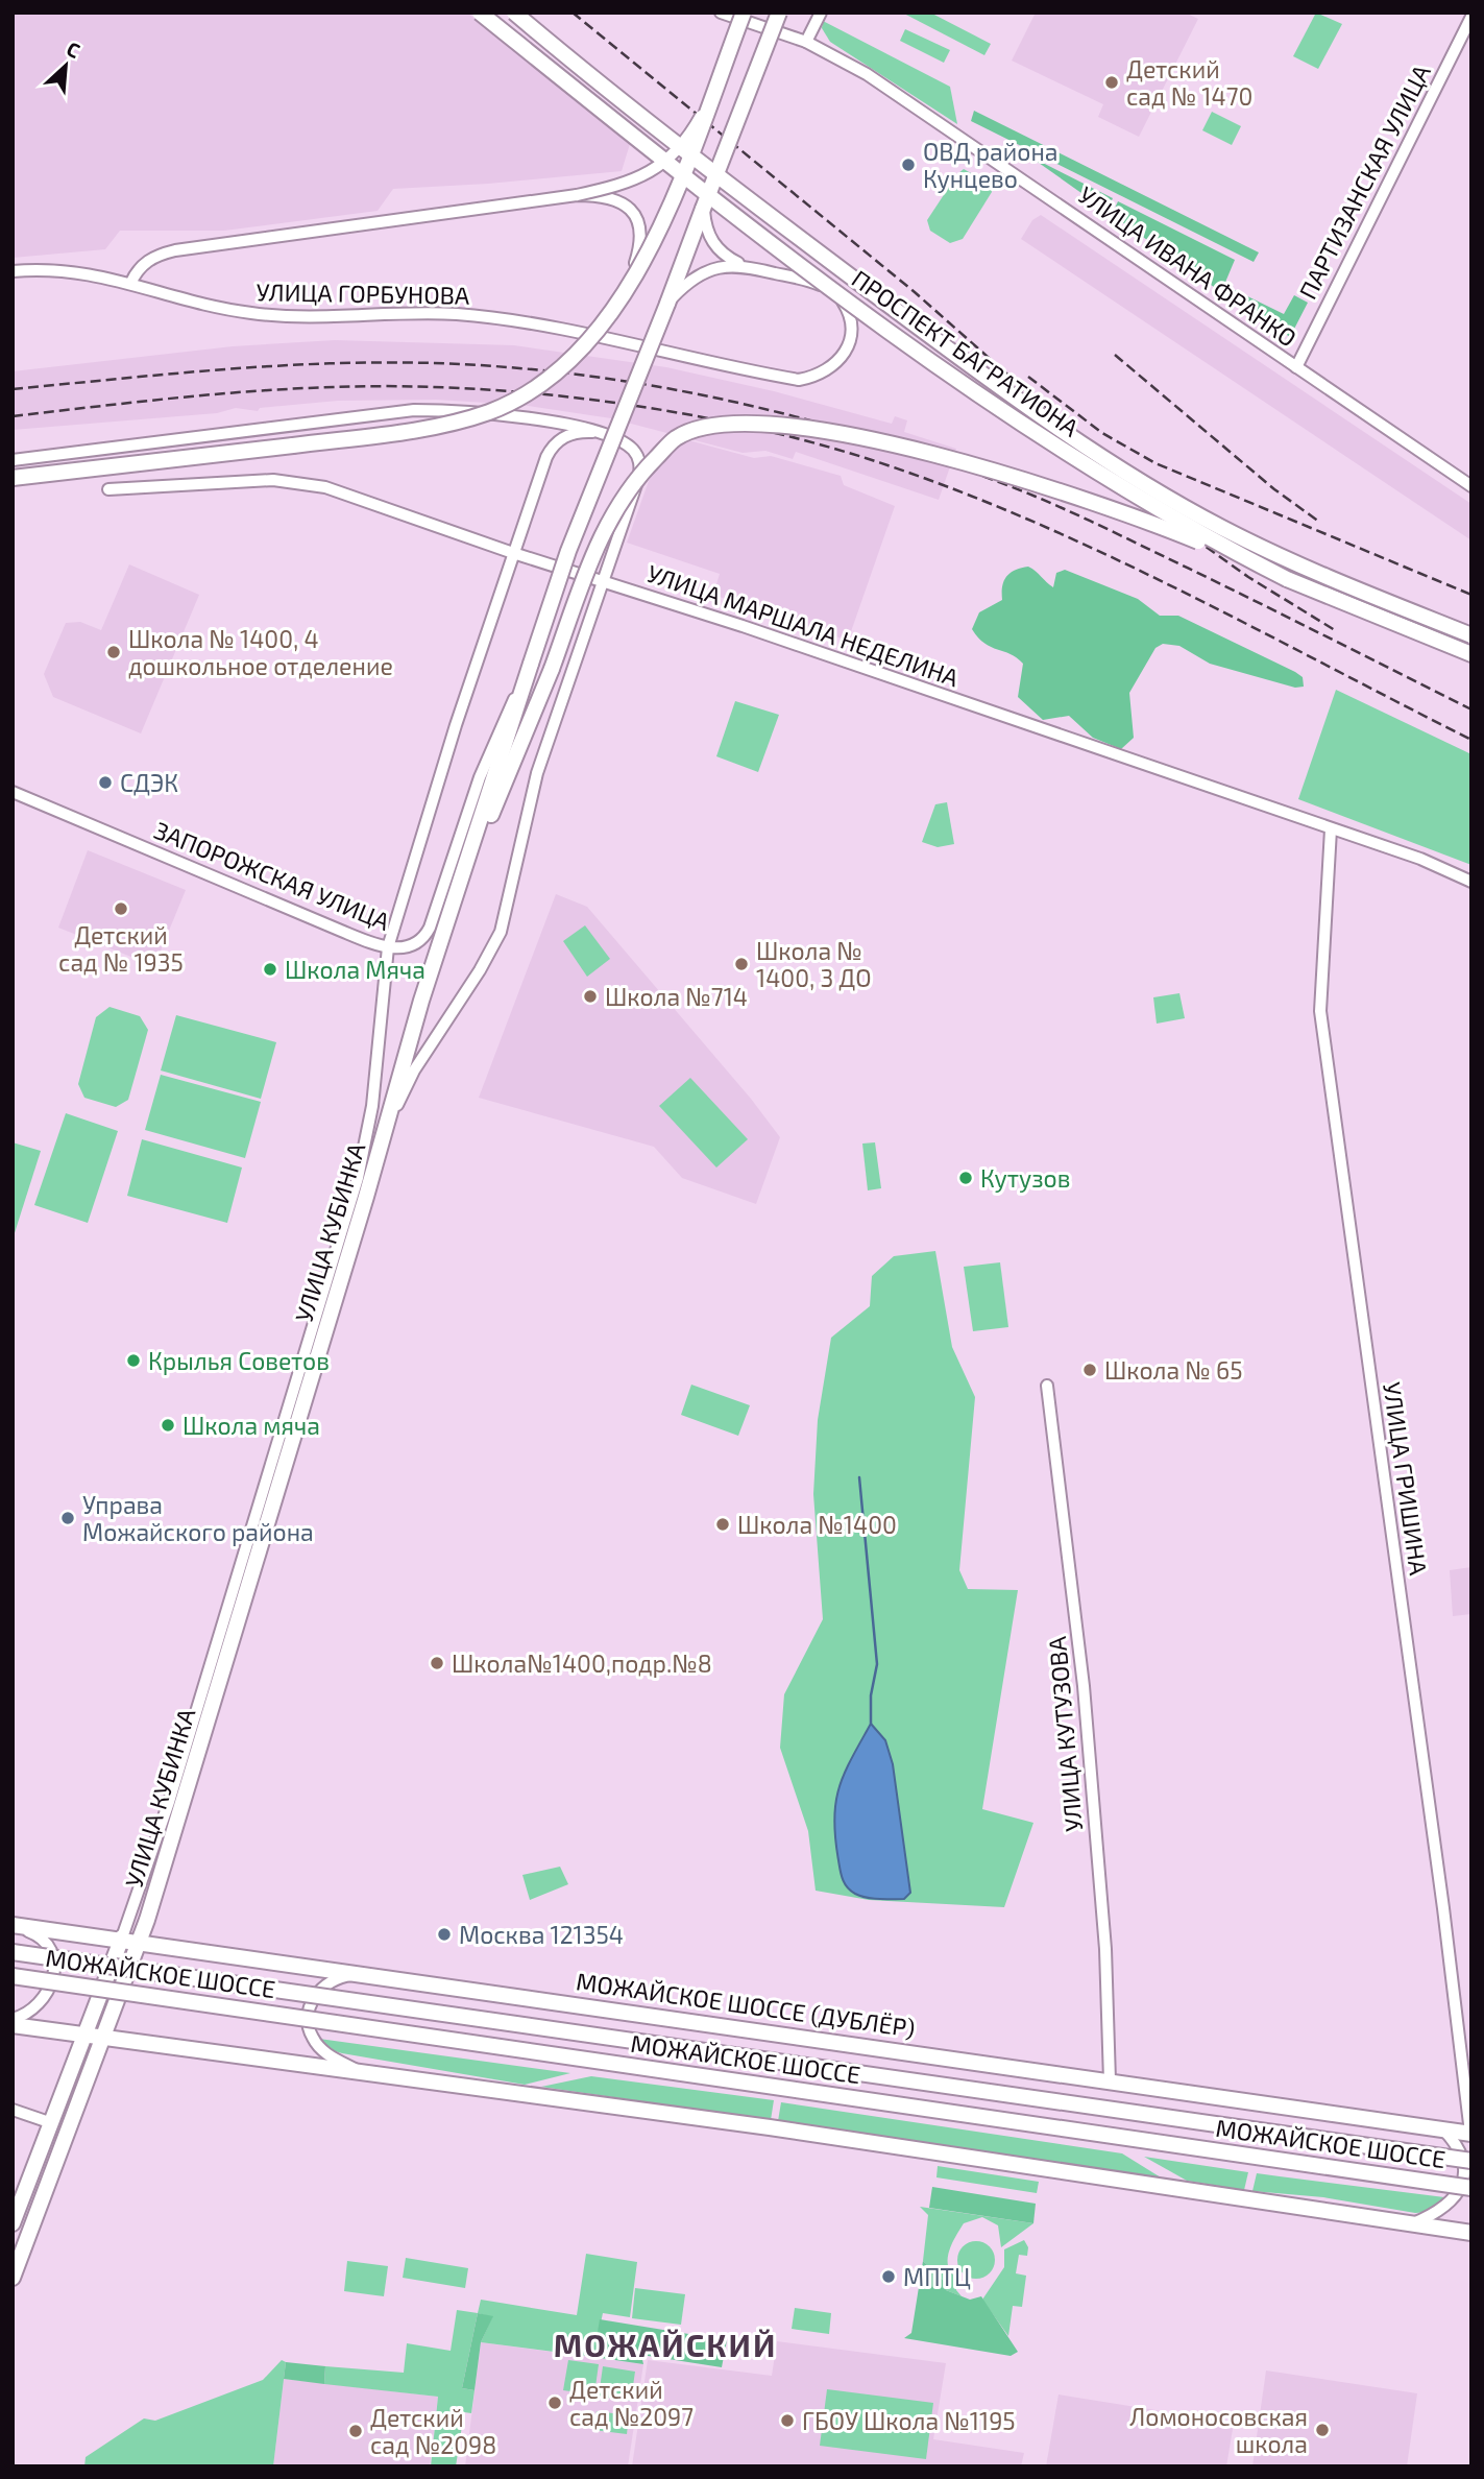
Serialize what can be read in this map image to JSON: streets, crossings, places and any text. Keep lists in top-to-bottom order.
{
  "streets": {
    "main road": [
      "ПРОСПЕКТ БАГРАТИОНА",
      "УЛИЦА КУБИНКА",
      "МОЖАЙСКОЕ ШОССЕ",
      "МОЖАЙСКОЕ ШОССЕ (ДУБЛЁР)"
    ],
    "street": [
      "ПАРТИЗАНСКАЯ УЛИЦА",
      "УЛИЦА ИВАНА ФРАНКО",
      "УЛИЦА ГОРБУНОВА",
      "УЛИЦА МАРШАЛА НЕДЕЛИНА",
      "ЗАПОРОЖСКАЯ УЛИЦА",
      "УЛИЦА ГРИШИНА",
      "УЛИЦА КУТУЗОВА"
    ]
  },
  "crossings": [
    ["ПАРТИЗАНСКАЯ УЛИЦА", "УЛИЦА ИВАНА ФРАНКО"],
    ["УЛИЦА МАРШАЛА НЕДЕЛИНА", "УЛИЦА ГРИШИНА"],
    ["ЗАПОРОЖСКАЯ УЛИЦА", "УЛИЦА КУБИНКА"],
    ["УЛИЦА КУБИНКА", "МОЖАЙСКОЕ ШОССЕ (ДУБЛЁР)"],
    ["УЛИЦА ГРИШИНА", "МОЖАЙСКОЕ ШОССЕ (ДУБЛЁР)"],
    ["УЛИЦА КУТУЗОВА", "МОЖАЙСКОЕ ШОССЕ (ДУБЛЁР)"]
  ],
  "districts": ["МОЖАЙСКИЙ"],
  "places": [
    "Детский сад № 1470",
    "ОВД района Кунцево",
    "Школа № 1400, 4 дошкольное отделение",
    "СДЭК",
    "Детский сад № 1935",
    "Школа № 1400, 3 ДО",
    "Школа Мяча",
    "Школа №714",
    "Кутузов",
    "Крылья Советов",
    "Школа № 65",
    "Школа мяча",
    "Управа Можайского района",
    "Школа №1400",
    "Школа№1400,подр.№8",
    "Москва 121354",
    "МПТЦ",
    "Детский сад №2097",
    "ГБОУ Школа №1195",
    "Ломоносовская школа",
    "Детский сад №2098"
  ],
  "north": "top right"
}
